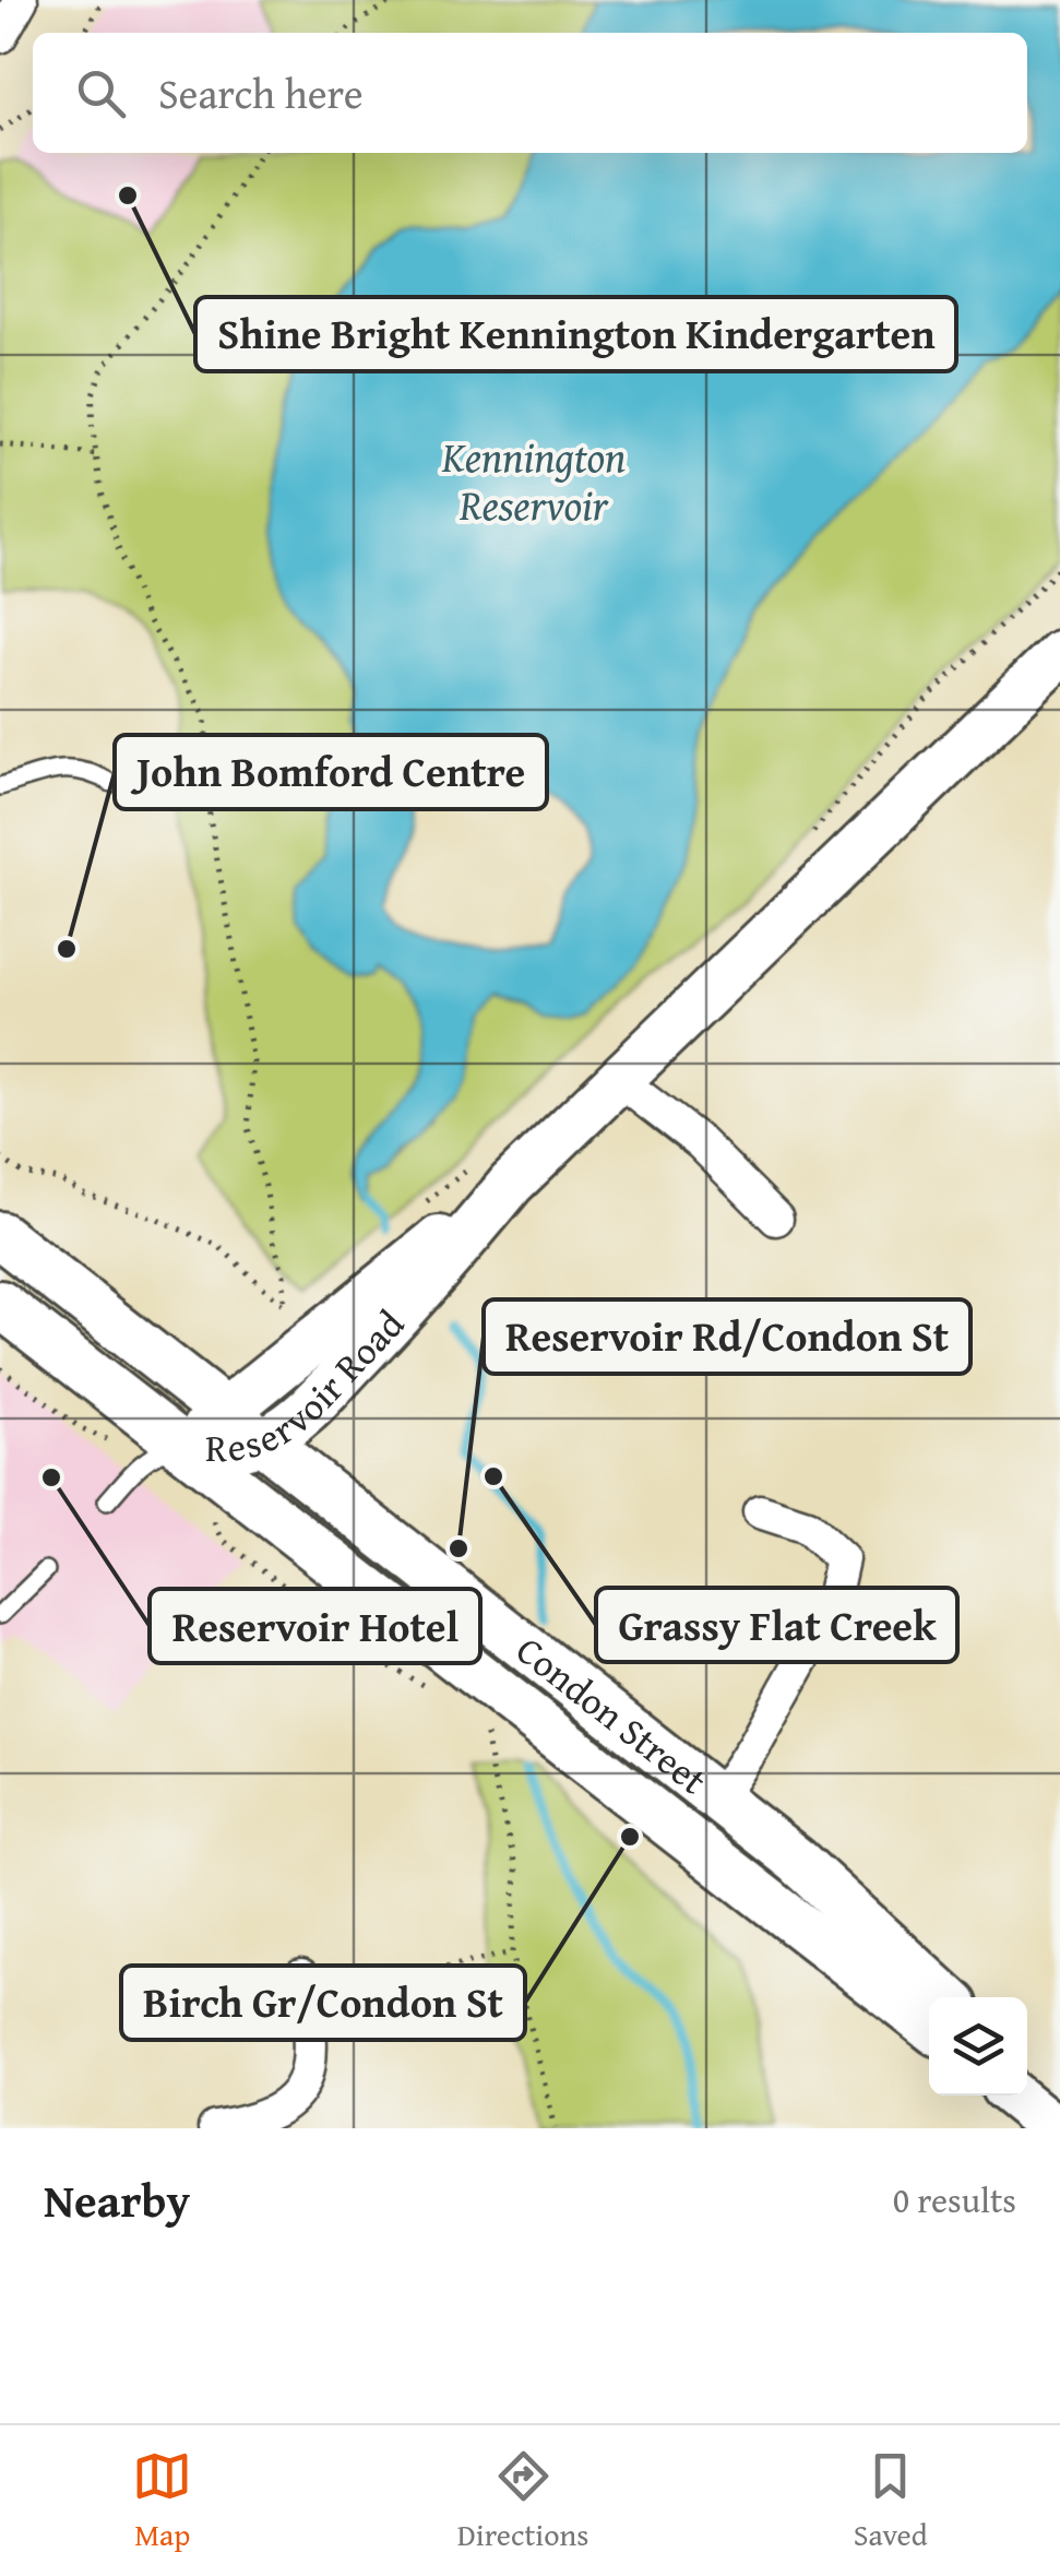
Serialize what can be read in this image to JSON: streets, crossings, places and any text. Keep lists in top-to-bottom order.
{
  "streets": {
    "main road": ["Reservoir Road", "Condon Street"]
  },
  "crossings": [
    ["Reservoir Road", "Condon Street"]
  ],
  "water": ["Kennington Reservoir"],
  "places": [
    "Shine Bright Kennington Kindergarten",
    "John Bomford Centre",
    "Grassy Flat Creek",
    "Reservoir Hotel",
    "Reservoir Rd/Condon St",
    "Birch Gr/Condon St"
  ],
  "page": {
    "search": "Search here",
    "heading": ["Nearby", "0 results"],
    "nav": ["Map", "Directions", "Saved"]
  }
}
